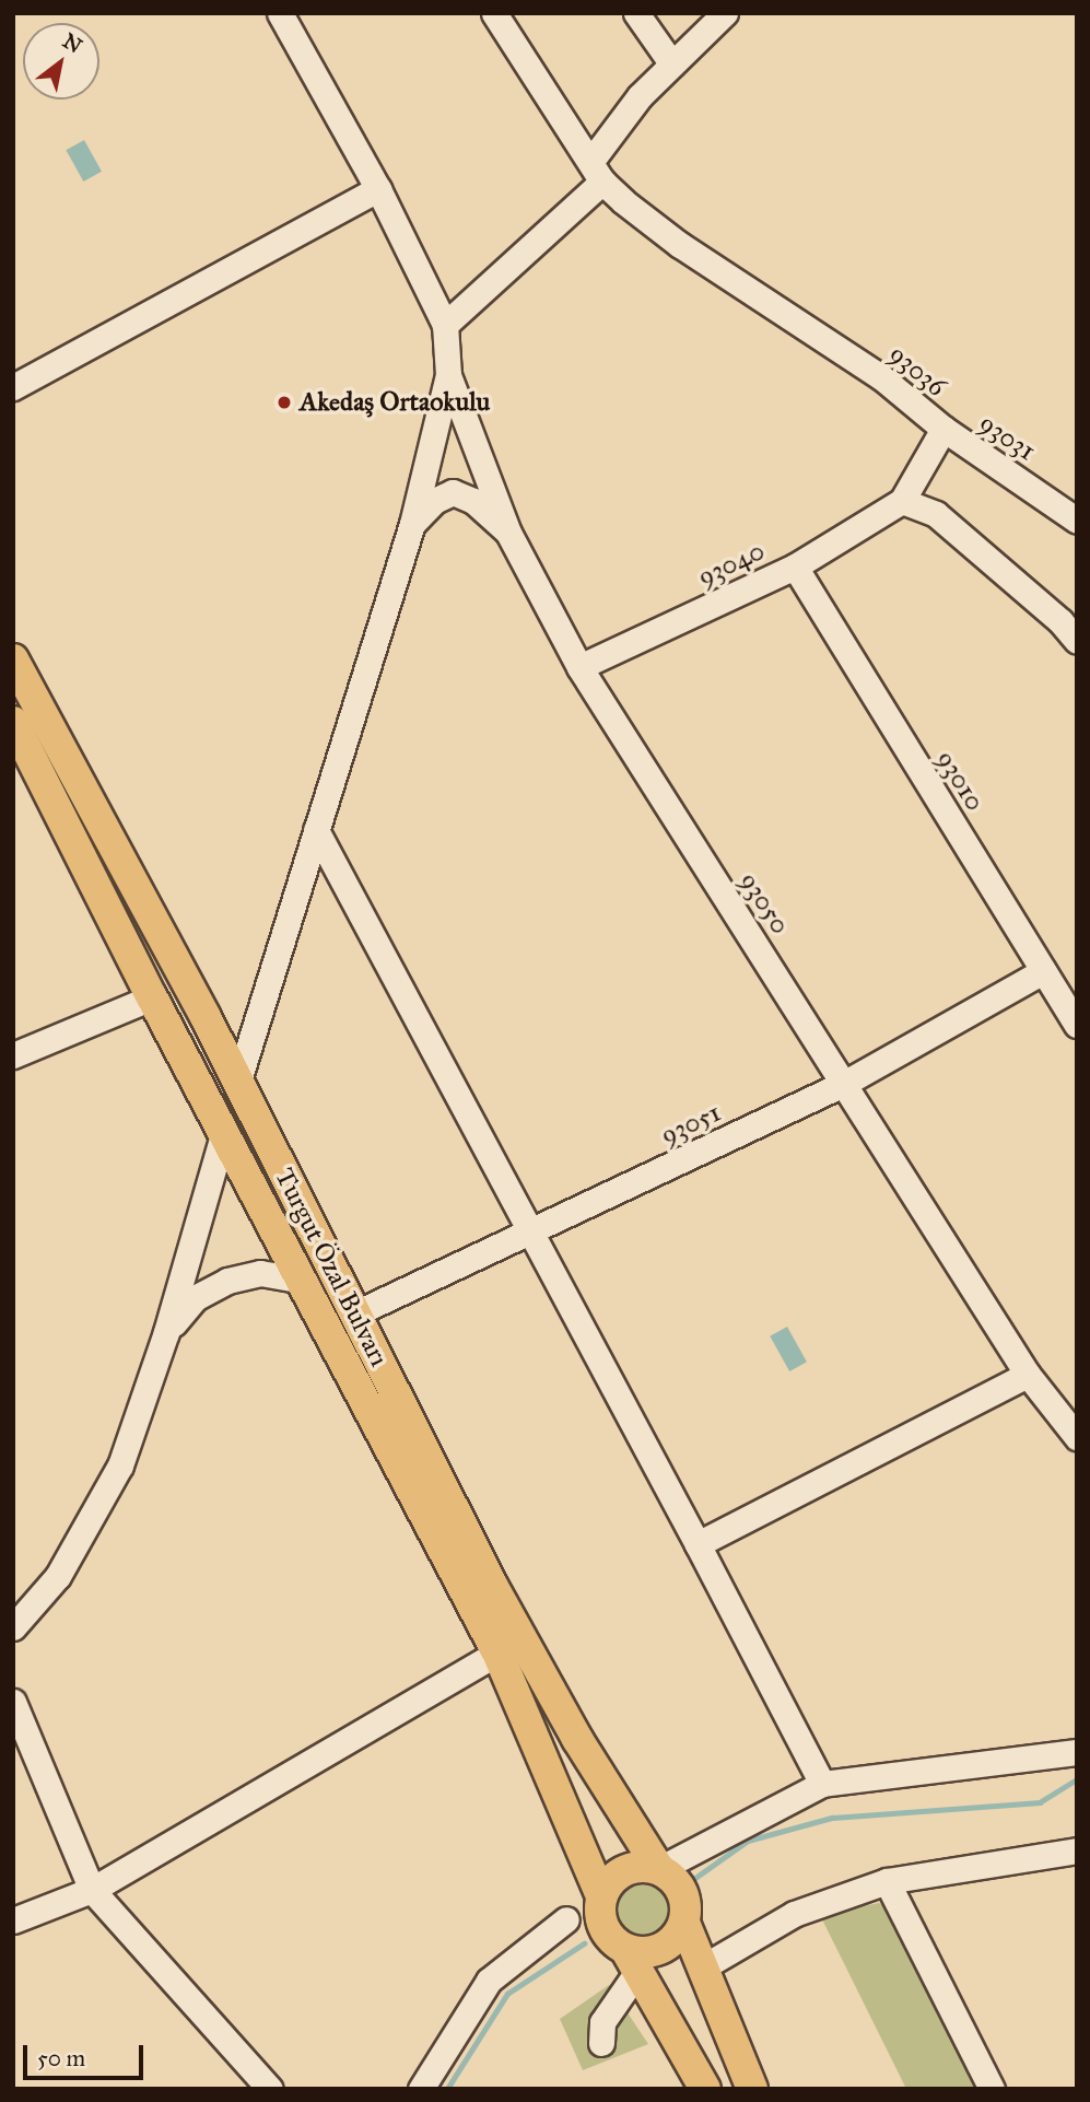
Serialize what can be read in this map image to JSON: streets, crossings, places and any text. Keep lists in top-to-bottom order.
{
  "streets": {
    "main road": ["Turgut Özal Bulvarı"],
    "street": [
      "93036",
      "93031",
      "93040",
      "93010",
      "93050",
      "93051"
    ]
  },
  "crossings": [
    ["93036", "93031"],
    ["93036", "93040"],
    ["93040", "93010"],
    ["93040", "93050"],
    ["93010", "93051"],
    ["93050", "93051"],
    ["93051", "Turgut Özal Bulvarı"]
  ],
  "places": ["Akedaş Ortaokulu"],
  "scale_bar": "50 m",
  "north": "top right"
}
